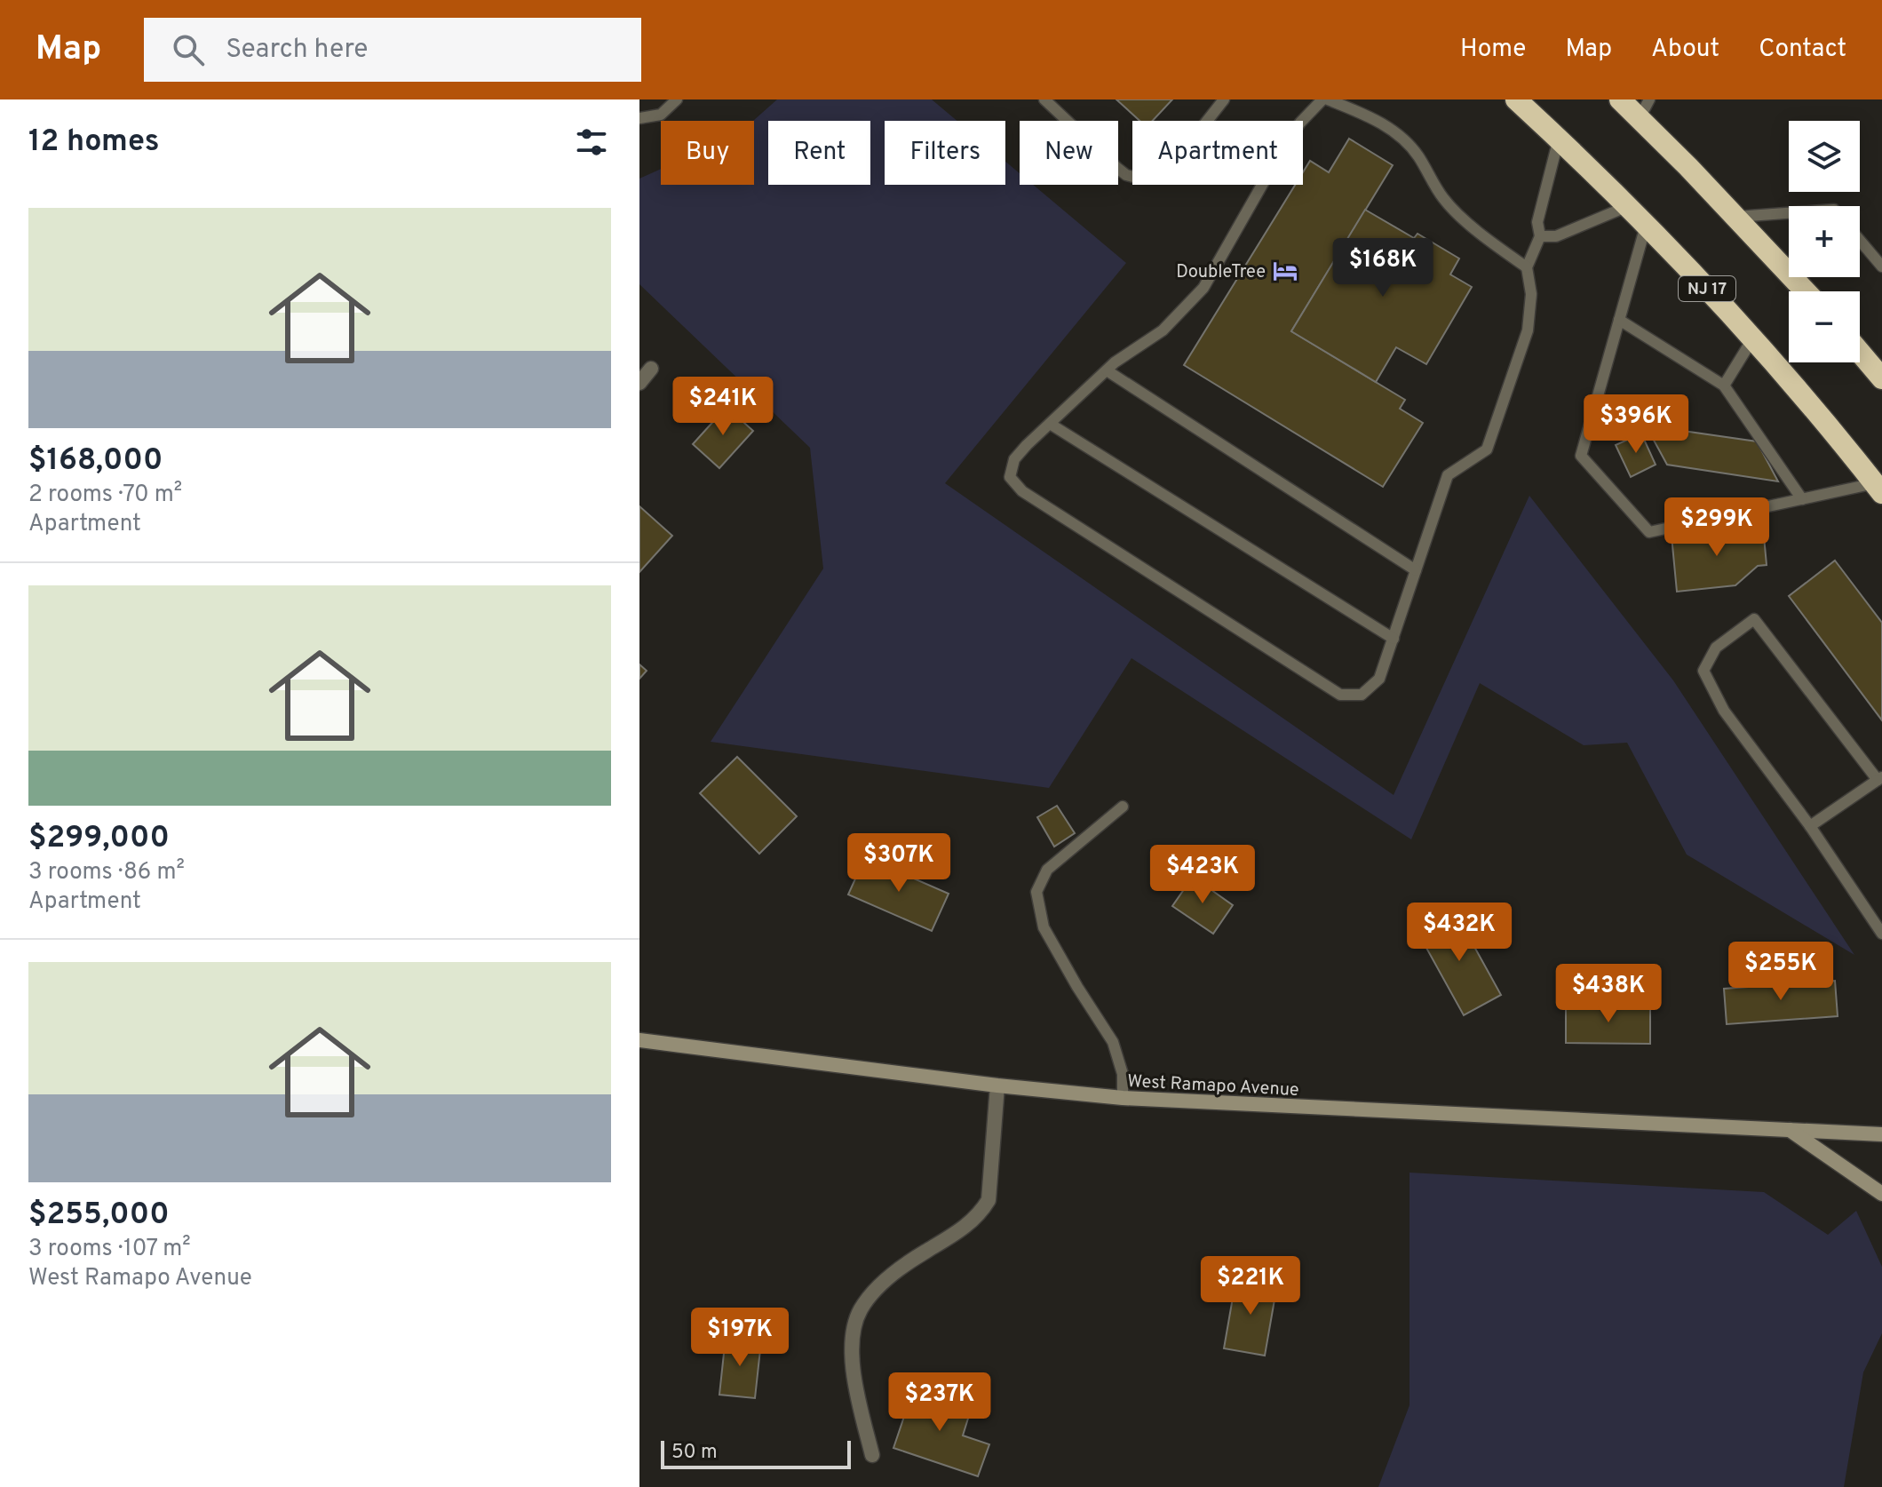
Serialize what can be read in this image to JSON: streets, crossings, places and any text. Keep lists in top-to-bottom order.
{
  "streets": {
    "highway": ["NJ 17"],
    "street": ["West Ramapo Avenue"]
  },
  "places": {
    "hotel": ["DoubleTree"]
  },
  "scale_bar": "50 m",
  "page": {
    "header": "Map",
    "search": "Search here",
    "nav": [
      "Home",
      "Map",
      "About",
      "Contact"
    ],
    "heading": "12 homes",
    "map_buttons": ["+", "−"],
    "chip": [
      "Buy",
      "Rent",
      "Filters",
      "New",
      "Apartment"
    ],
    "list": [
      {
        "name": "$168,000",
        "note": "2 rooms · 70 m² · Apartment"
      },
      {
        "name": "$299,000",
        "note": "3 rooms · 86 m² · Apartment"
      },
      {
        "name": "$255,000",
        "note": "3 rooms · 107 m² · West Ramapo Avenue"
      }
    ],
    "price": [
      "$168K",
      "$241K",
      "$396K",
      "$299K",
      "$307K",
      "$423K",
      "$432K",
      "$255K",
      "$438K",
      "$221K",
      "$197K",
      "$237K"
    ],
    "scale": "50 m"
  }
}
